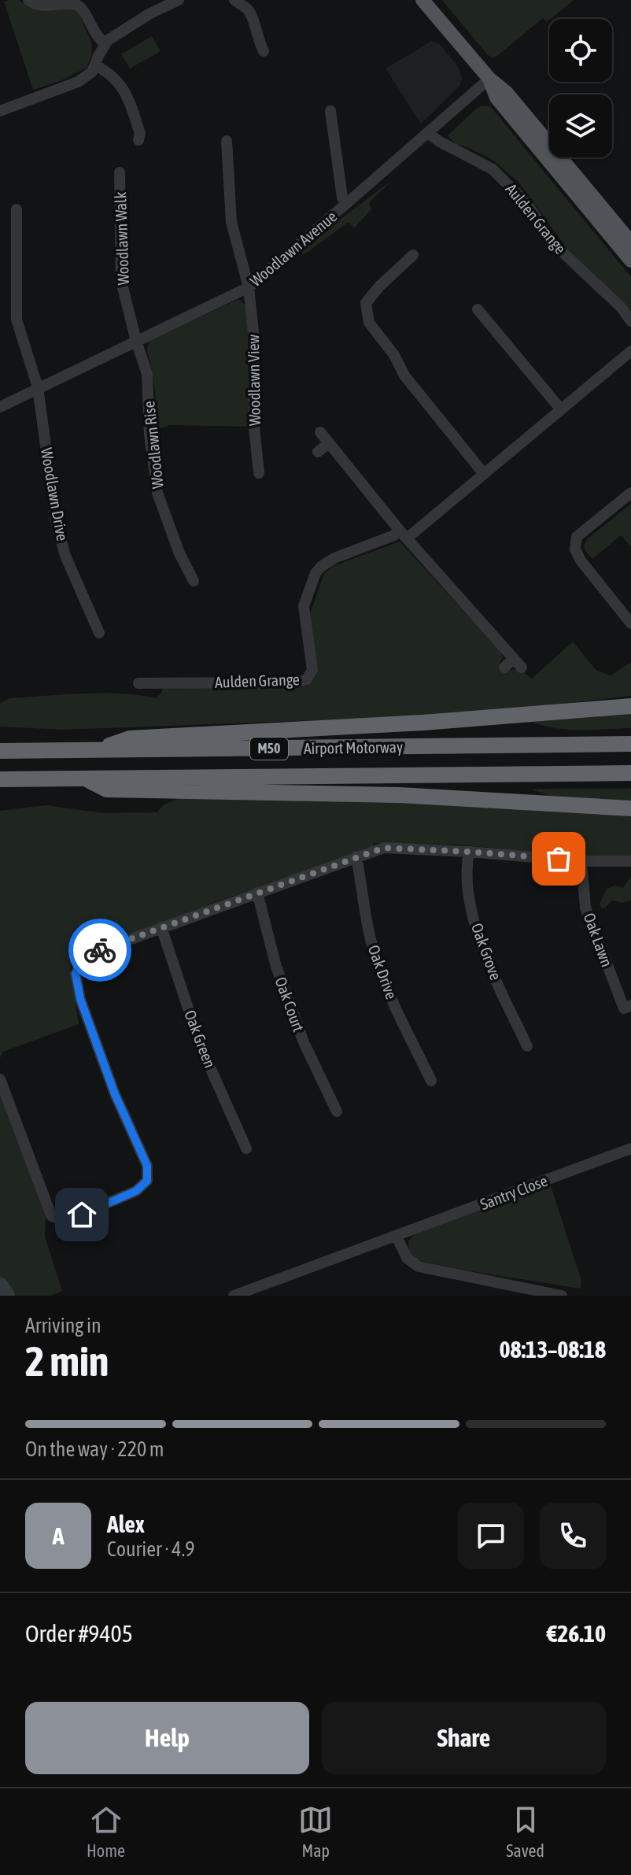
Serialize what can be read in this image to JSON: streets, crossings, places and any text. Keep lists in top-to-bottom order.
{
  "streets": {
    "highway": ["Airport Motorway", "M50"],
    "street": [
      "Aulden Grange",
      "Woodlawn Walk",
      "Woodlawn Avenue",
      "Woodlawn View",
      "Woodlawn Rise",
      "Woodlawn Drive",
      "Oak Lawn",
      "Oak Grove",
      "Oak Drive",
      "Oak Court",
      "Oak Green",
      "Santry Close"
    ]
  },
  "crossings": [
    ["Aulden Grange", "Woodlawn Avenue"],
    ["Woodlawn Walk", "Woodlawn Avenue"],
    ["Woodlawn Walk", "Woodlawn Rise"],
    ["Woodlawn Avenue", "Woodlawn View"],
    ["Woodlawn Avenue", "Woodlawn Rise"],
    ["Woodlawn Avenue", "Woodlawn Drive"]
  ],
  "page": {
    "heading": ["2 min", "Arriving in", "08:13–08:18"],
    "panel": [
      "Alex",
      "Courier · 4.9",
      "Order #9405",
      "€26.10"
    ],
    "bar": "On the way · 220 m",
    "round": "A",
    "buttons": ["Help", "Share"],
    "tabs": ["Home", "Map", "Saved"]
  }
}
